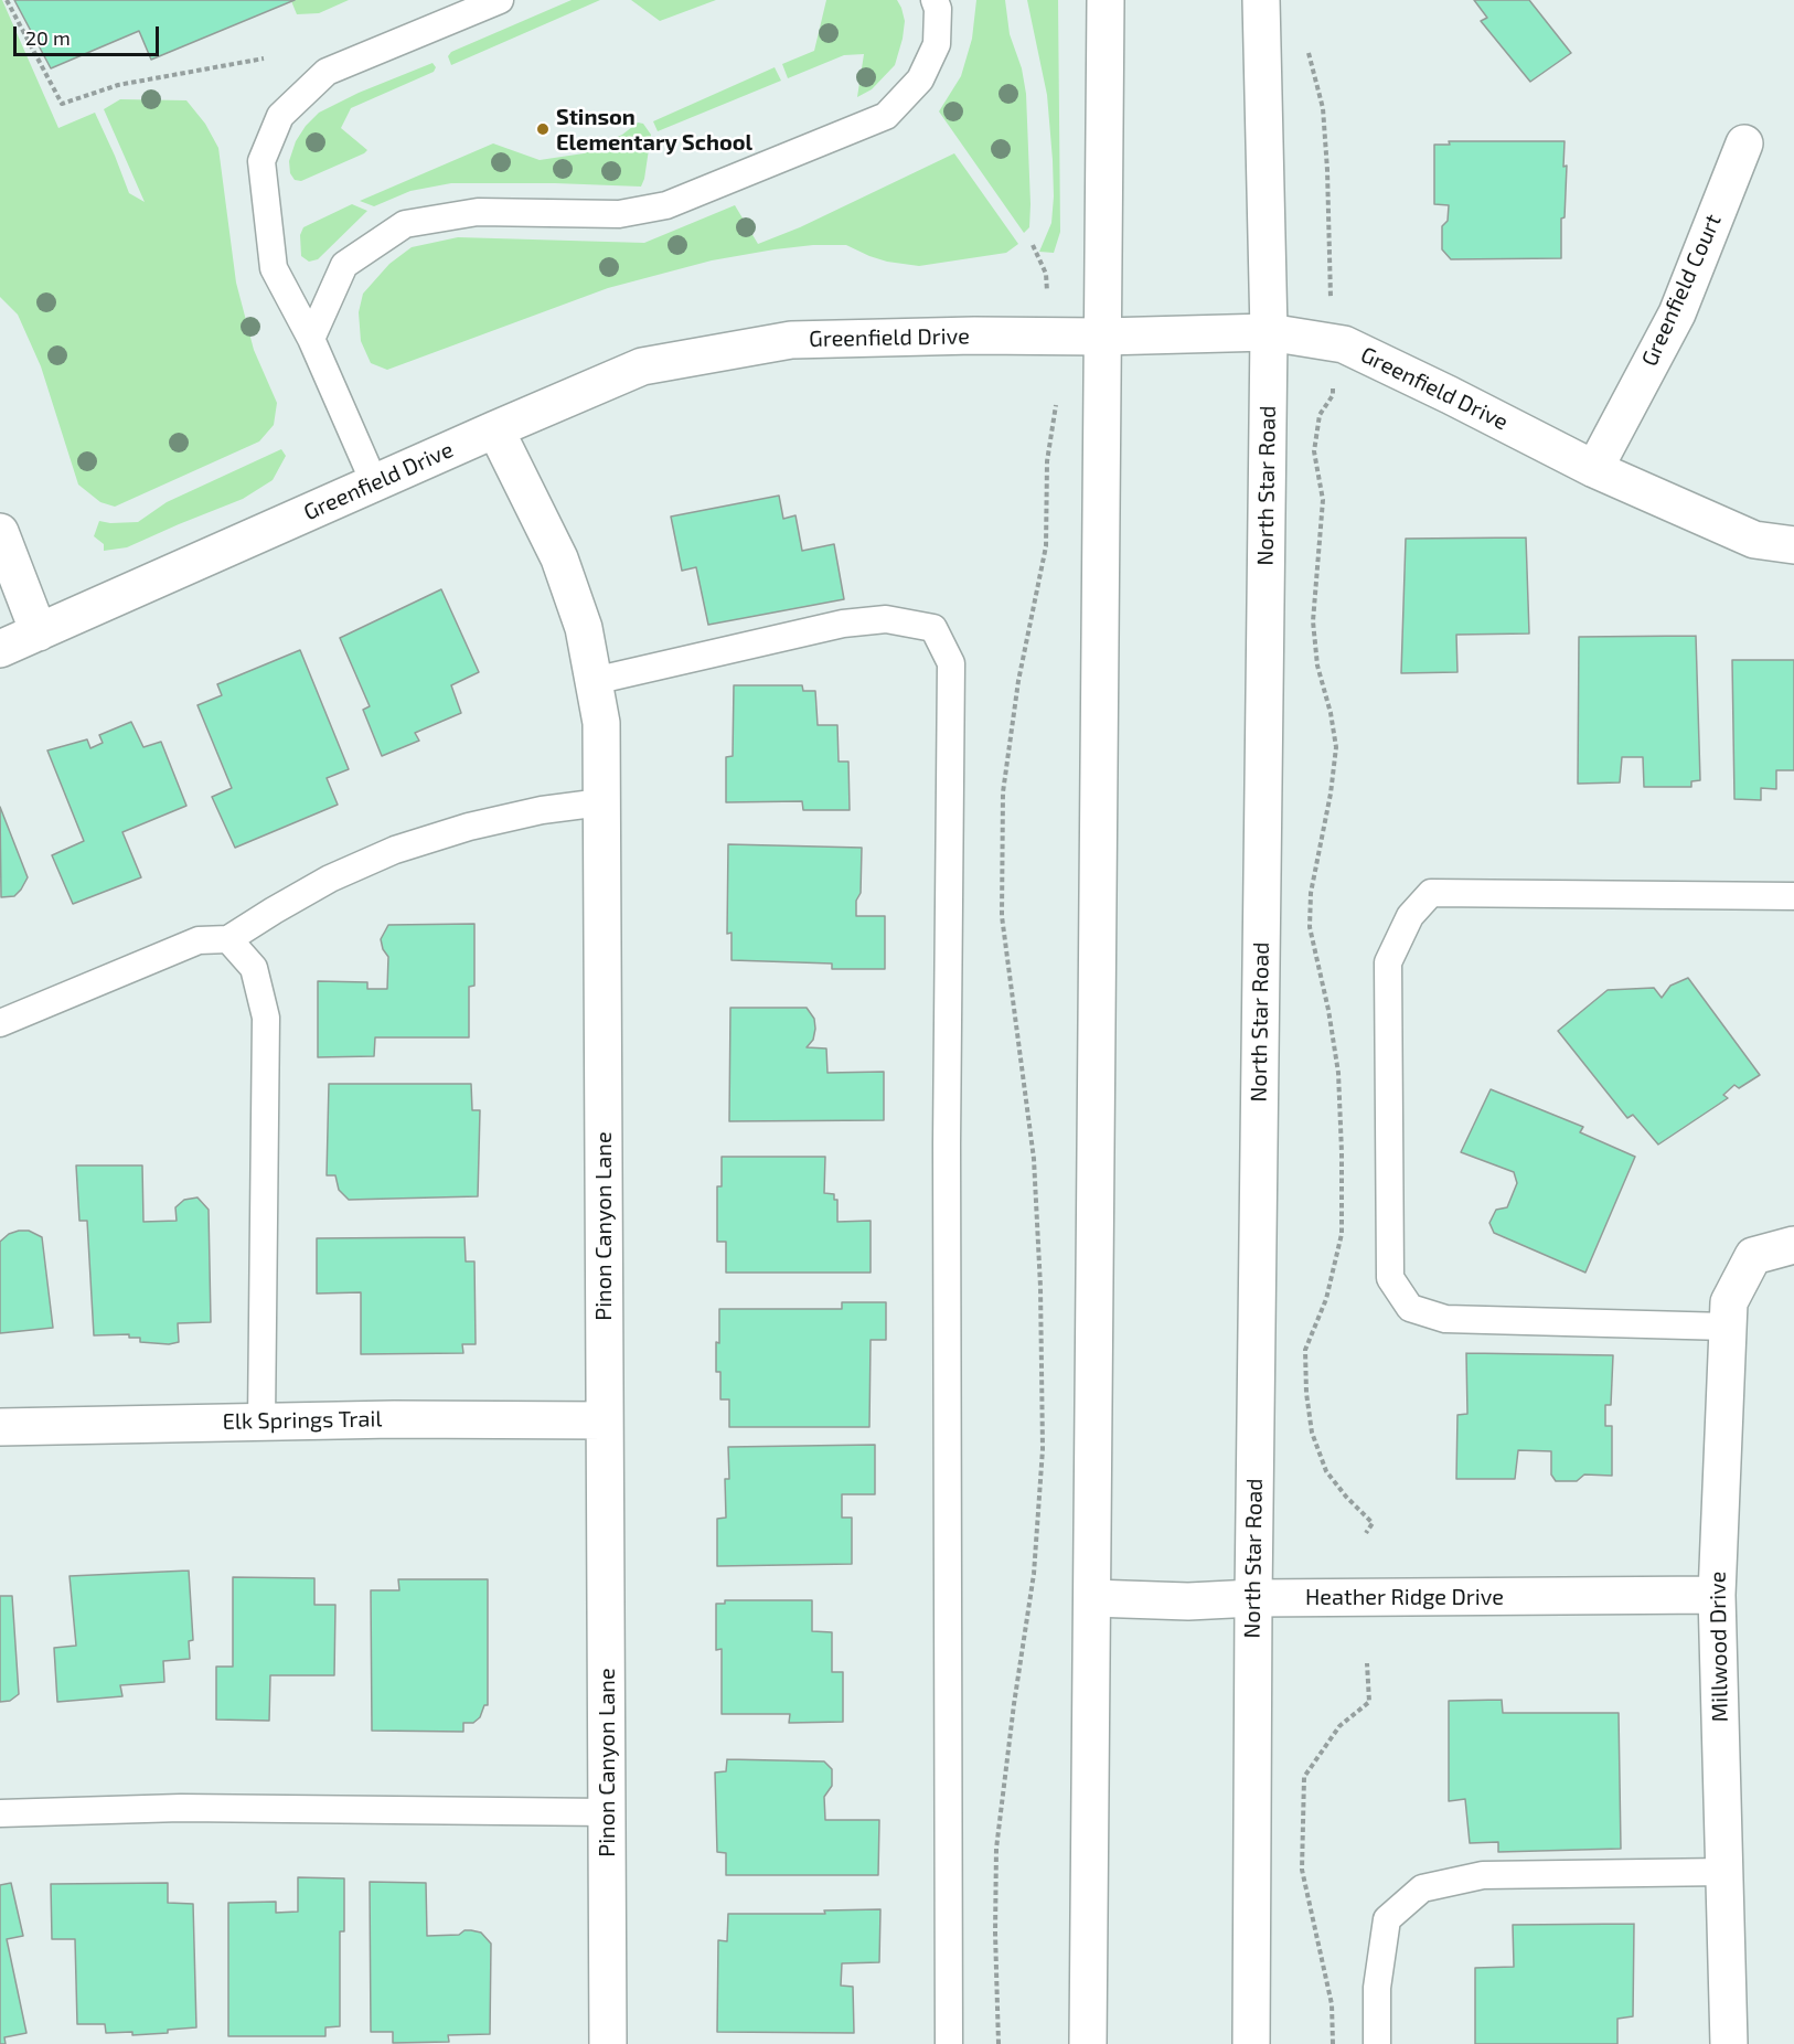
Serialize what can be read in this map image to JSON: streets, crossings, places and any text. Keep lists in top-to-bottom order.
{
  "streets": {
    "street": [
      "Greenfield Court",
      "Greenfield Drive",
      "North Star Road",
      "Pinon Canyon Lane",
      "Elk Springs Trail",
      "Heather Ridge Drive",
      "Millwood Drive"
    ]
  },
  "crossings": [
    ["Greenfield Court", "Greenfield Drive"],
    ["Greenfield Drive", "North Star Road"],
    ["Greenfield Drive", "Pinon Canyon Lane"],
    ["North Star Road", "Heather Ridge Drive"],
    ["Pinon Canyon Lane", "Elk Springs Trail"],
    ["Heather Ridge Drive", "Millwood Drive"]
  ],
  "places": ["Stinson Elementary School"],
  "scale_bar": "20 m"
}
